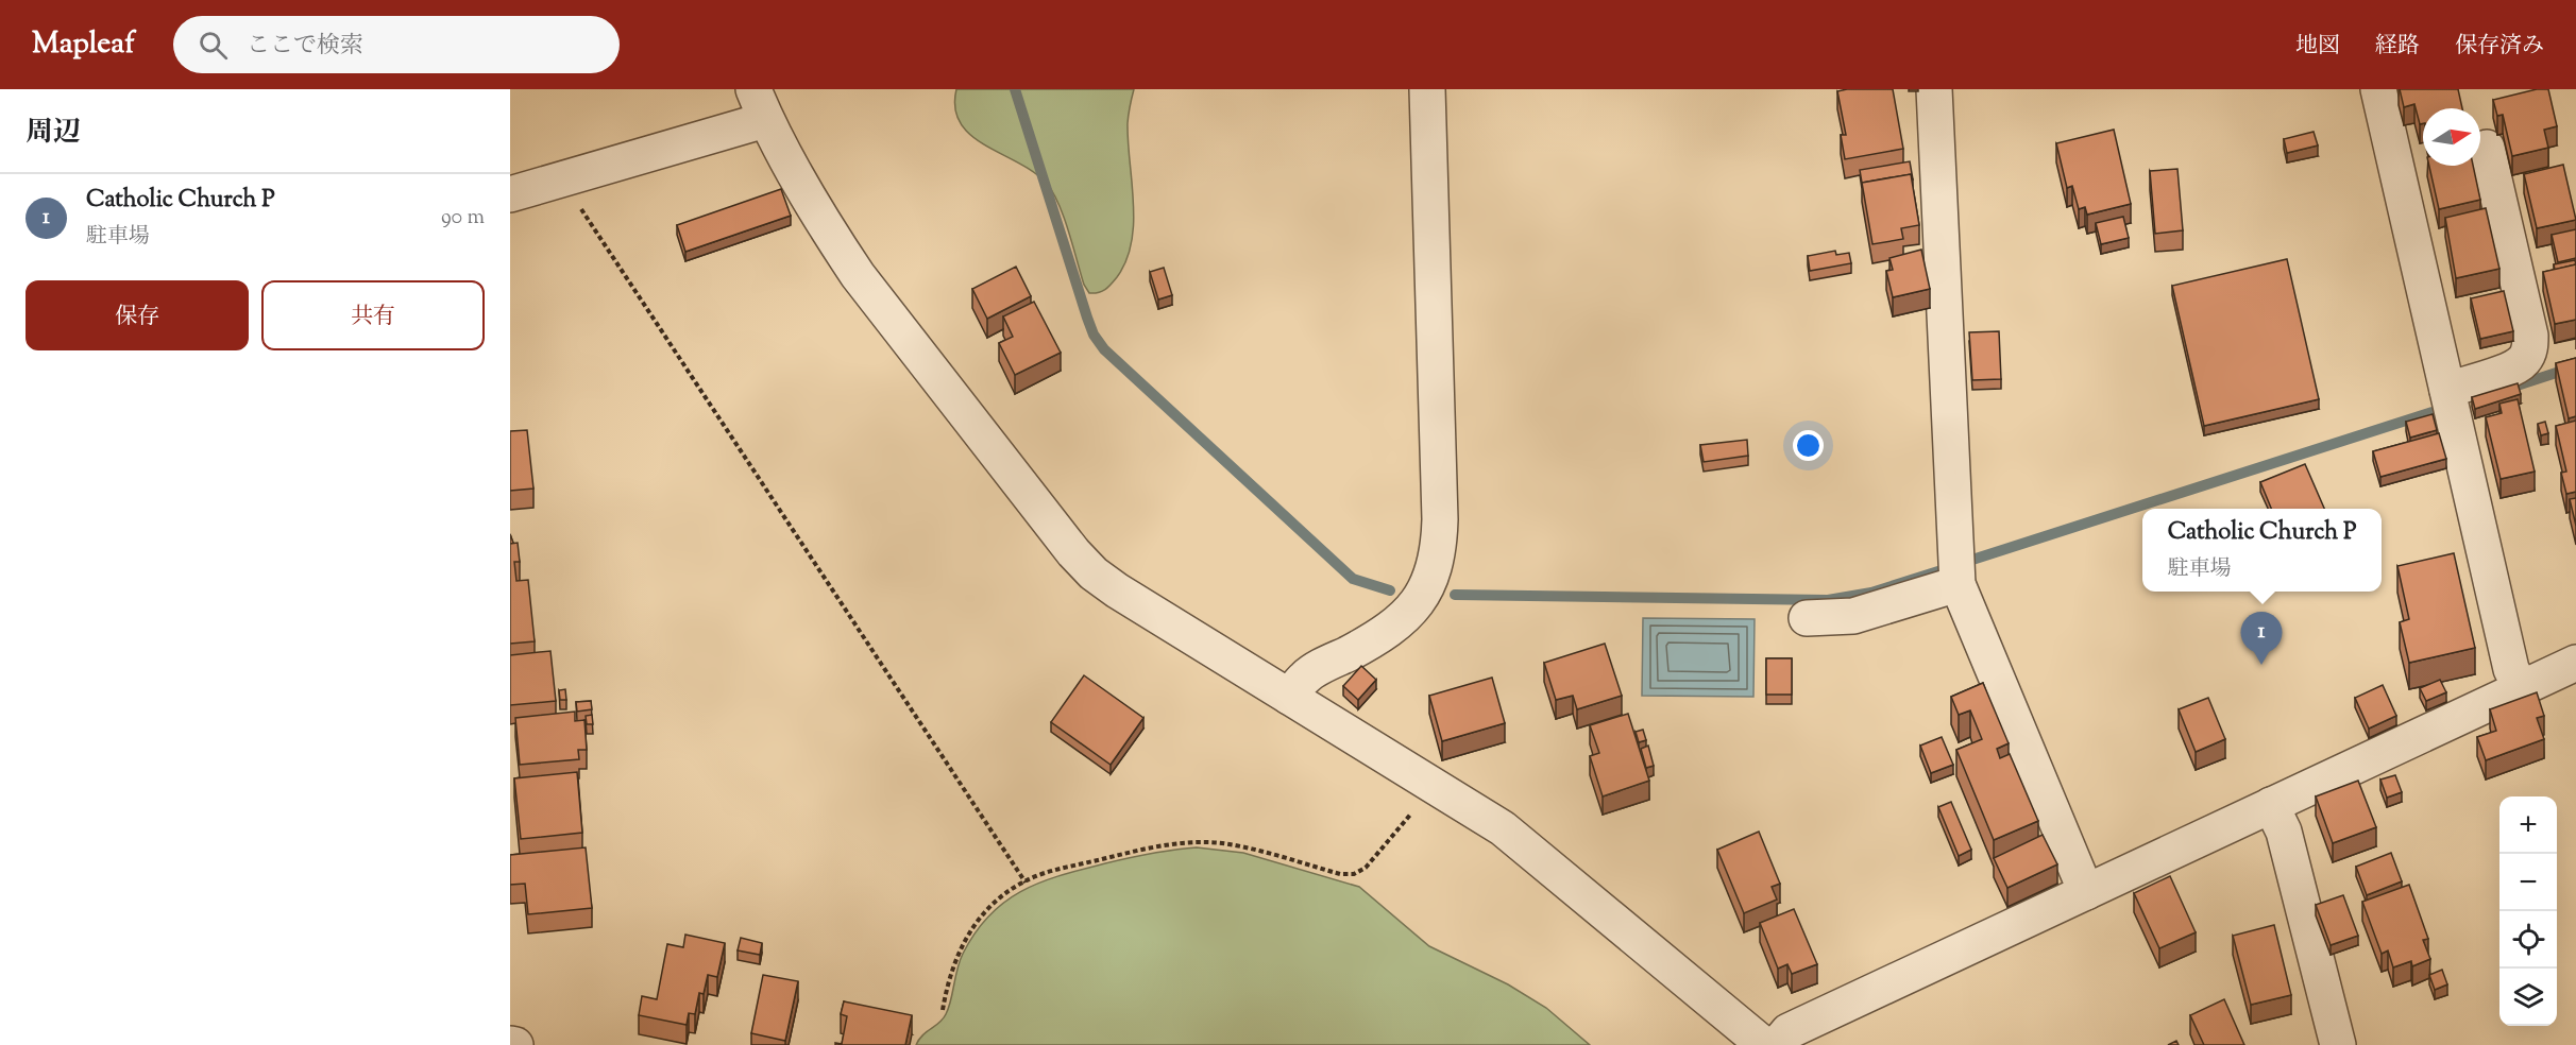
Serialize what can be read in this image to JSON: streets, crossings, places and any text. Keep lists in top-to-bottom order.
{
  "north": "right",
  "page": {
    "header": "Mapleaf",
    "search": "ここで検索",
    "nav": ["地図", "経路", "保存済み"],
    "heading": "周辺",
    "list": [
      {
        "mark": "1",
        "name": "Catholic Church P",
        "note": "駐車場",
        "value": "90 m"
      }
    ],
    "buttons": ["保存", "共有"],
    "popup": ["Catholic Church P", "駐車場"],
    "pins": "1",
    "map_buttons": ["+", "−"]
  }
}
